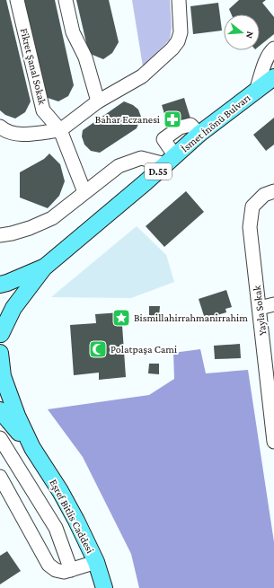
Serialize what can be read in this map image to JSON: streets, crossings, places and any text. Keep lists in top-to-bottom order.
{
  "streets": {
    "main road": ["İsmet İnönü Bulvarı", "D.55", "Eşref Bitlis Caddesi"],
    "street": ["Fikret Şanal Sokak", "Yayla Sokak"]
  },
  "places": {
    "pharmacy": ["Bahar Eczanesi"],
    "place": ["Bismillahirrahmanirrahim"],
    "mosque": ["Polatpaşa Cami"]
  },
  "north": "right"
}
